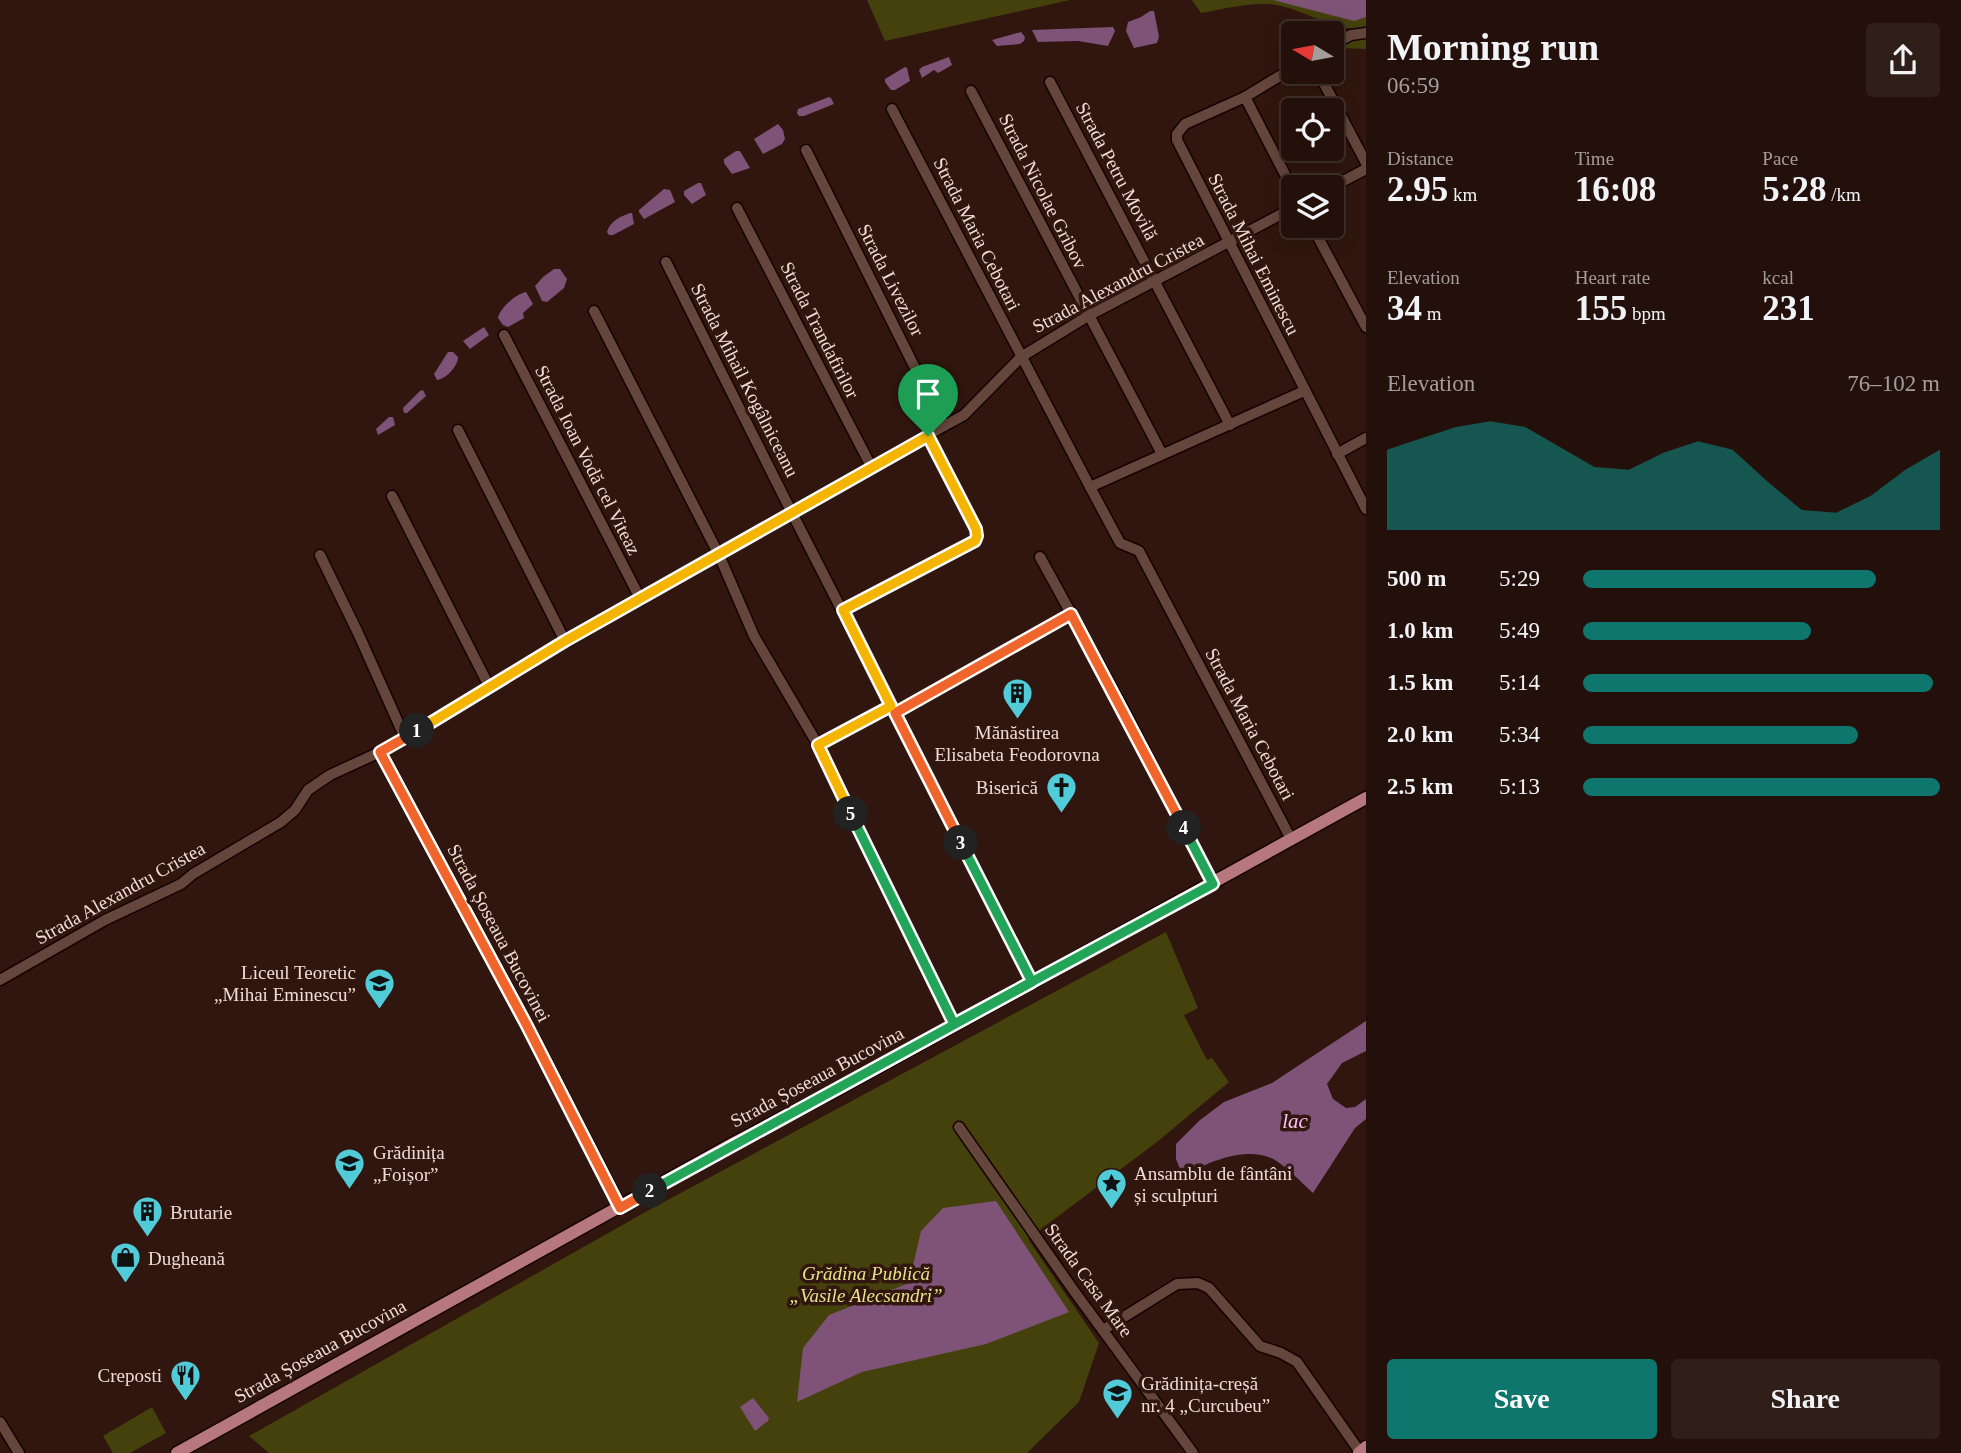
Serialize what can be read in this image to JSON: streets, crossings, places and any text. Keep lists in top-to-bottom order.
{
  "streets": {
    "main road": ["Strada Șoseaua Bucovinei", "Strada Șoseaua Bucovina"],
    "street": [
      "Strada Petru Movilă",
      "Strada Nicolae Gribov",
      "Strada Maria Cebotari",
      "Strada Mihai Eminescu",
      "Strada Livezilor",
      "Strada Alexandru Cristea",
      "Strada Trandafirilor",
      "Strada Mihail Kogâlniceanu",
      "Strada Ioan Vodă cel Viteaz",
      "Strada Casa Mare"
    ]
  },
  "crossings": [
    ["Strada Petru Movilă", "Strada Alexandru Cristea"],
    ["Strada Nicolae Gribov", "Strada Alexandru Cristea"],
    ["Strada Maria Cebotari", "Strada Alexandru Cristea"],
    ["Strada Maria Cebotari", "Strada Șoseaua Bucovina"],
    ["Strada Mihai Eminescu", "Strada Alexandru Cristea"],
    ["Strada Livezilor", "Strada Alexandru Cristea"],
    ["Strada Alexandru Cristea", "Strada Trandafirilor"],
    ["Strada Alexandru Cristea", "Strada Mihail Kogâlniceanu"],
    ["Strada Alexandru Cristea", "Strada Ioan Vodă cel Viteaz"],
    ["Strada Alexandru Cristea", "Strada Șoseaua Bucovinei"],
    ["Strada Mihail Kogâlniceanu", "Strada Șoseaua Bucovina"],
    ["Strada Șoseaua Bucovinei", "Strada Șoseaua Bucovina"]
  ],
  "water": ["lac"],
  "parks": ["Grădina Publică „Vasile Alecsandri”"],
  "places": {
    "building": ["Mănăstirea Elisabeta Feodorovna", "Brutarie"],
    "church": ["Biserică"],
    "school or university": ["Liceul Teoretic „Mihai Eminescu”", "Grădinița „Foișor”", "Grădinița-creșă nr. 4 „Curcubeu”"],
    "place": ["Ansamblu de fântâni și sculpturi"],
    "shop": ["Dugheană"],
    "restaurant": ["Creposti"]
  },
  "north": "left",
  "page": {
    "heading": ["Morning run", "06:59"],
    "stats": [
      ["Distance", "2.95 km"],
      ["Time", "16:08"],
      ["Pace", "5:28 /km"],
      ["Elevation", "34 m"],
      ["Heart rate", "155 bpm"],
      ["kcal", "231"]
    ],
    "chart": ["Elevation", "76–102 m"],
    "list": [
      {
        "name": "500 m",
        "note": "5:29"
      },
      {
        "name": "1.0 km",
        "note": "5:49"
      },
      {
        "name": "1.5 km",
        "note": "5:14"
      },
      {
        "name": "2.0 km",
        "note": "5:34"
      },
      {
        "name": "2.5 km",
        "note": "5:13"
      }
    ],
    "pins": [
      "1",
      "5",
      "4",
      "3",
      "2"
    ],
    "buttons": ["Save", "Share"]
  }
}
